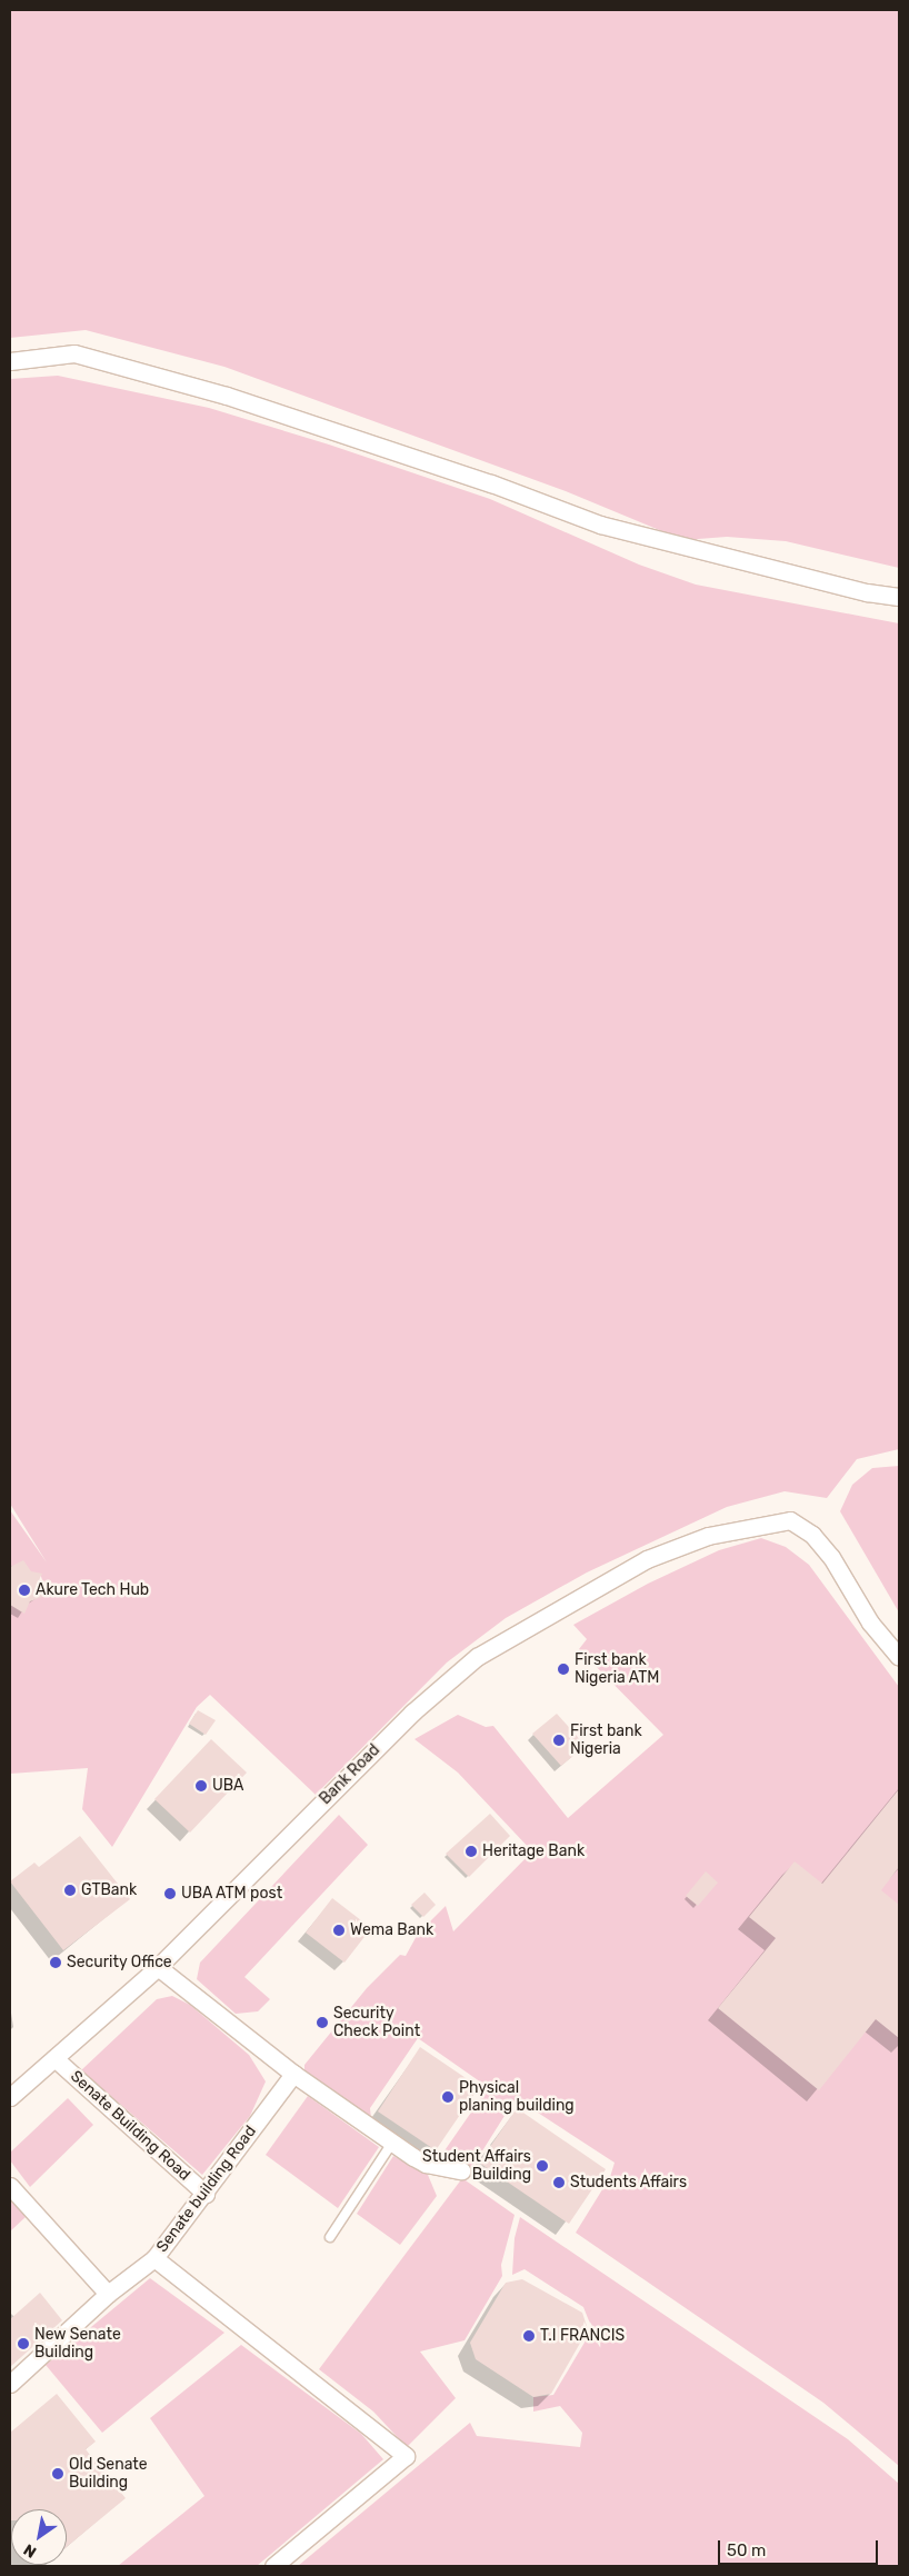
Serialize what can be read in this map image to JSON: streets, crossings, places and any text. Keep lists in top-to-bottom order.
{
  "streets": {
    "street": ["Bank Road", "Senate Building Road", "Senate building Road"]
  },
  "crossings": [
    ["Bank Road", "Senate Building Road"],
    ["Senate Building Road", "Senate building Road"]
  ],
  "places": [
    "Akure Tech Hub",
    "First bank Nigeria ATM",
    "First bank Nigeria",
    "UBA",
    "Heritage Bank",
    "GTBank",
    "UBA ATM post",
    "Wema Bank",
    "Security Office",
    "Security Check Point",
    "Physical planing building",
    "Student Affairs Building",
    "Students Affairs",
    "T.I FRANCIS",
    "New Senate Building",
    "Old Senate Building"
  ],
  "scale_bar": "50 m",
  "north": "bottom left"
}
